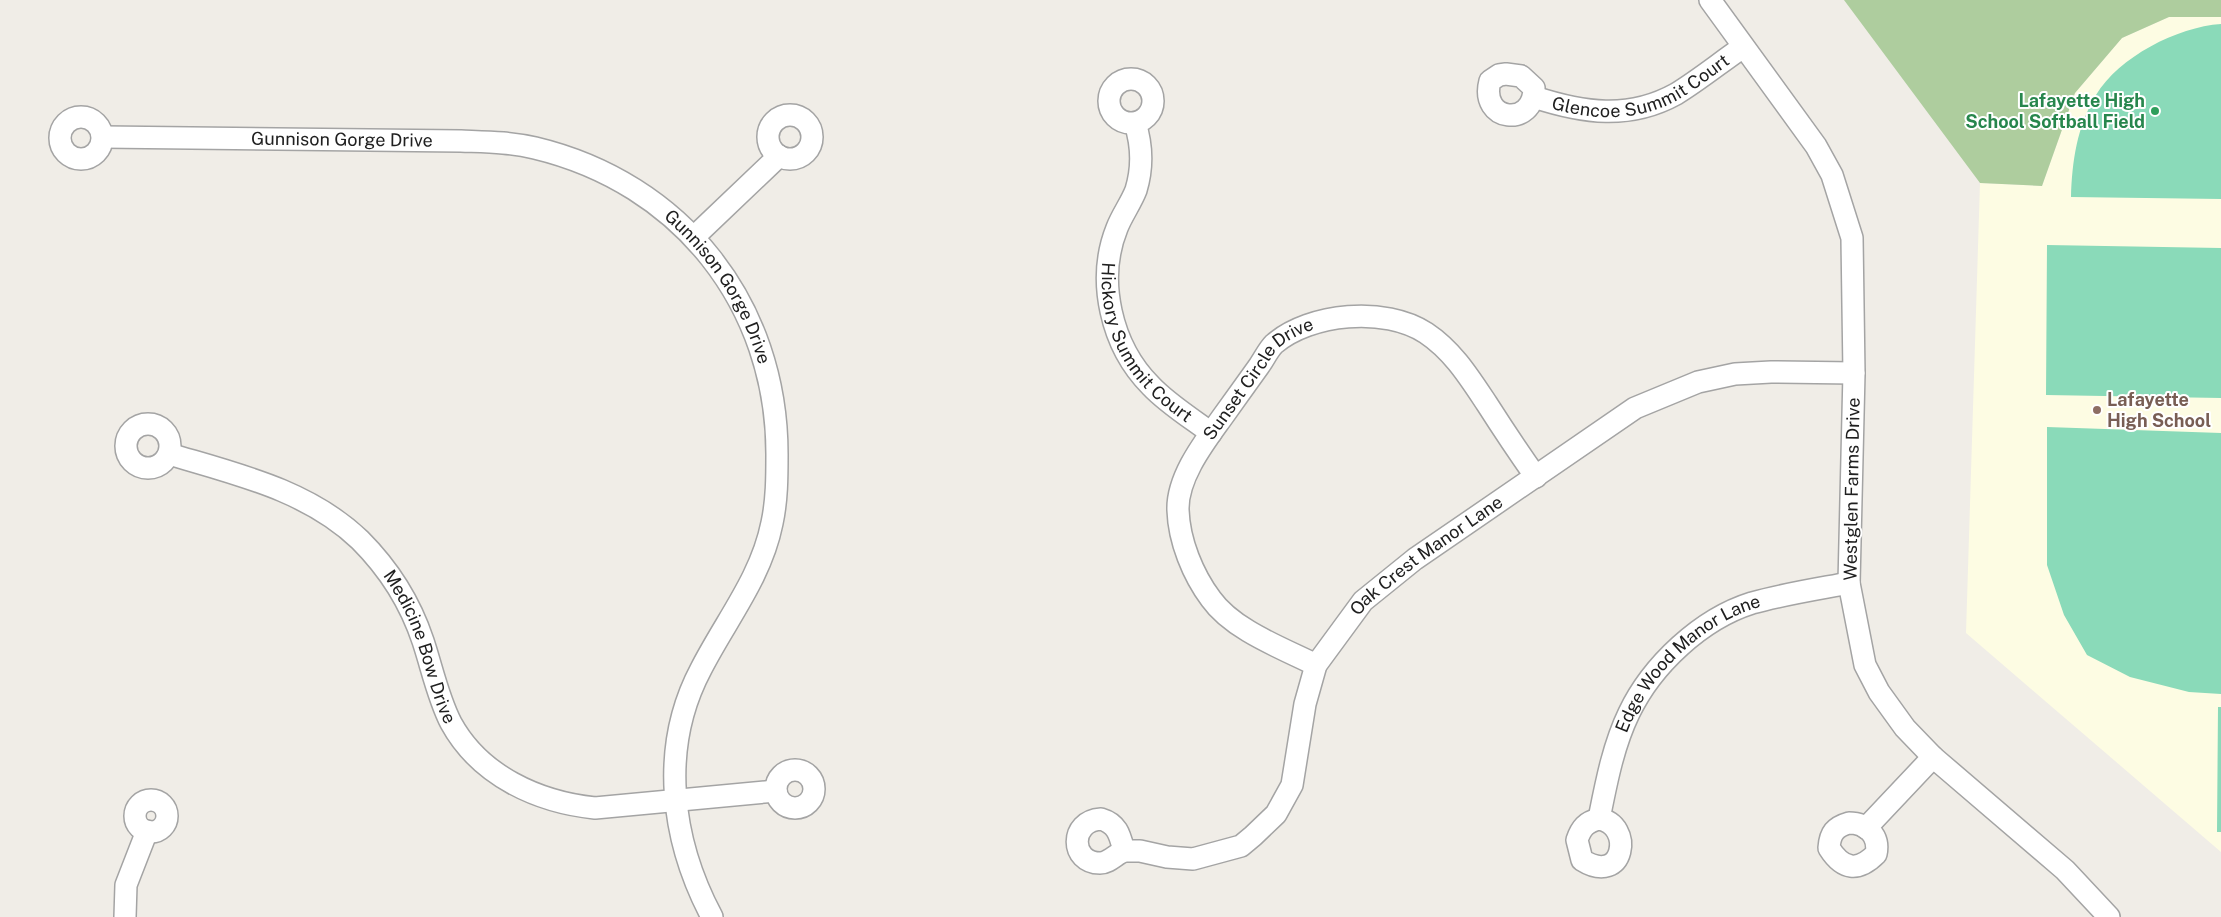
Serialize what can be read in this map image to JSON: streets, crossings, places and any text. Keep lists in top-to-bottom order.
{
  "streets": {
    "street": [
      "Glencoe Summit Court",
      "Gunnison Gorge Drive",
      "Hickory Summit Court",
      "Sunset Circle Drive",
      "Westglen Farms Drive",
      "Oak Crest Manor Lane",
      "Medicine Bow Drive",
      "Edge Wood Manor Lane"
    ]
  },
  "crossings": [
    ["Glencoe Summit Court", "Westglen Farms Drive"],
    ["Gunnison Gorge Drive", "Medicine Bow Drive"],
    ["Hickory Summit Court", "Sunset Circle Drive"],
    ["Sunset Circle Drive", "Oak Crest Manor Lane"],
    ["Westglen Farms Drive", "Oak Crest Manor Lane"],
    ["Westglen Farms Drive", "Edge Wood Manor Lane"]
  ],
  "places": ["Lafayette High School Softball Field", "Lafayette High School"]
}
